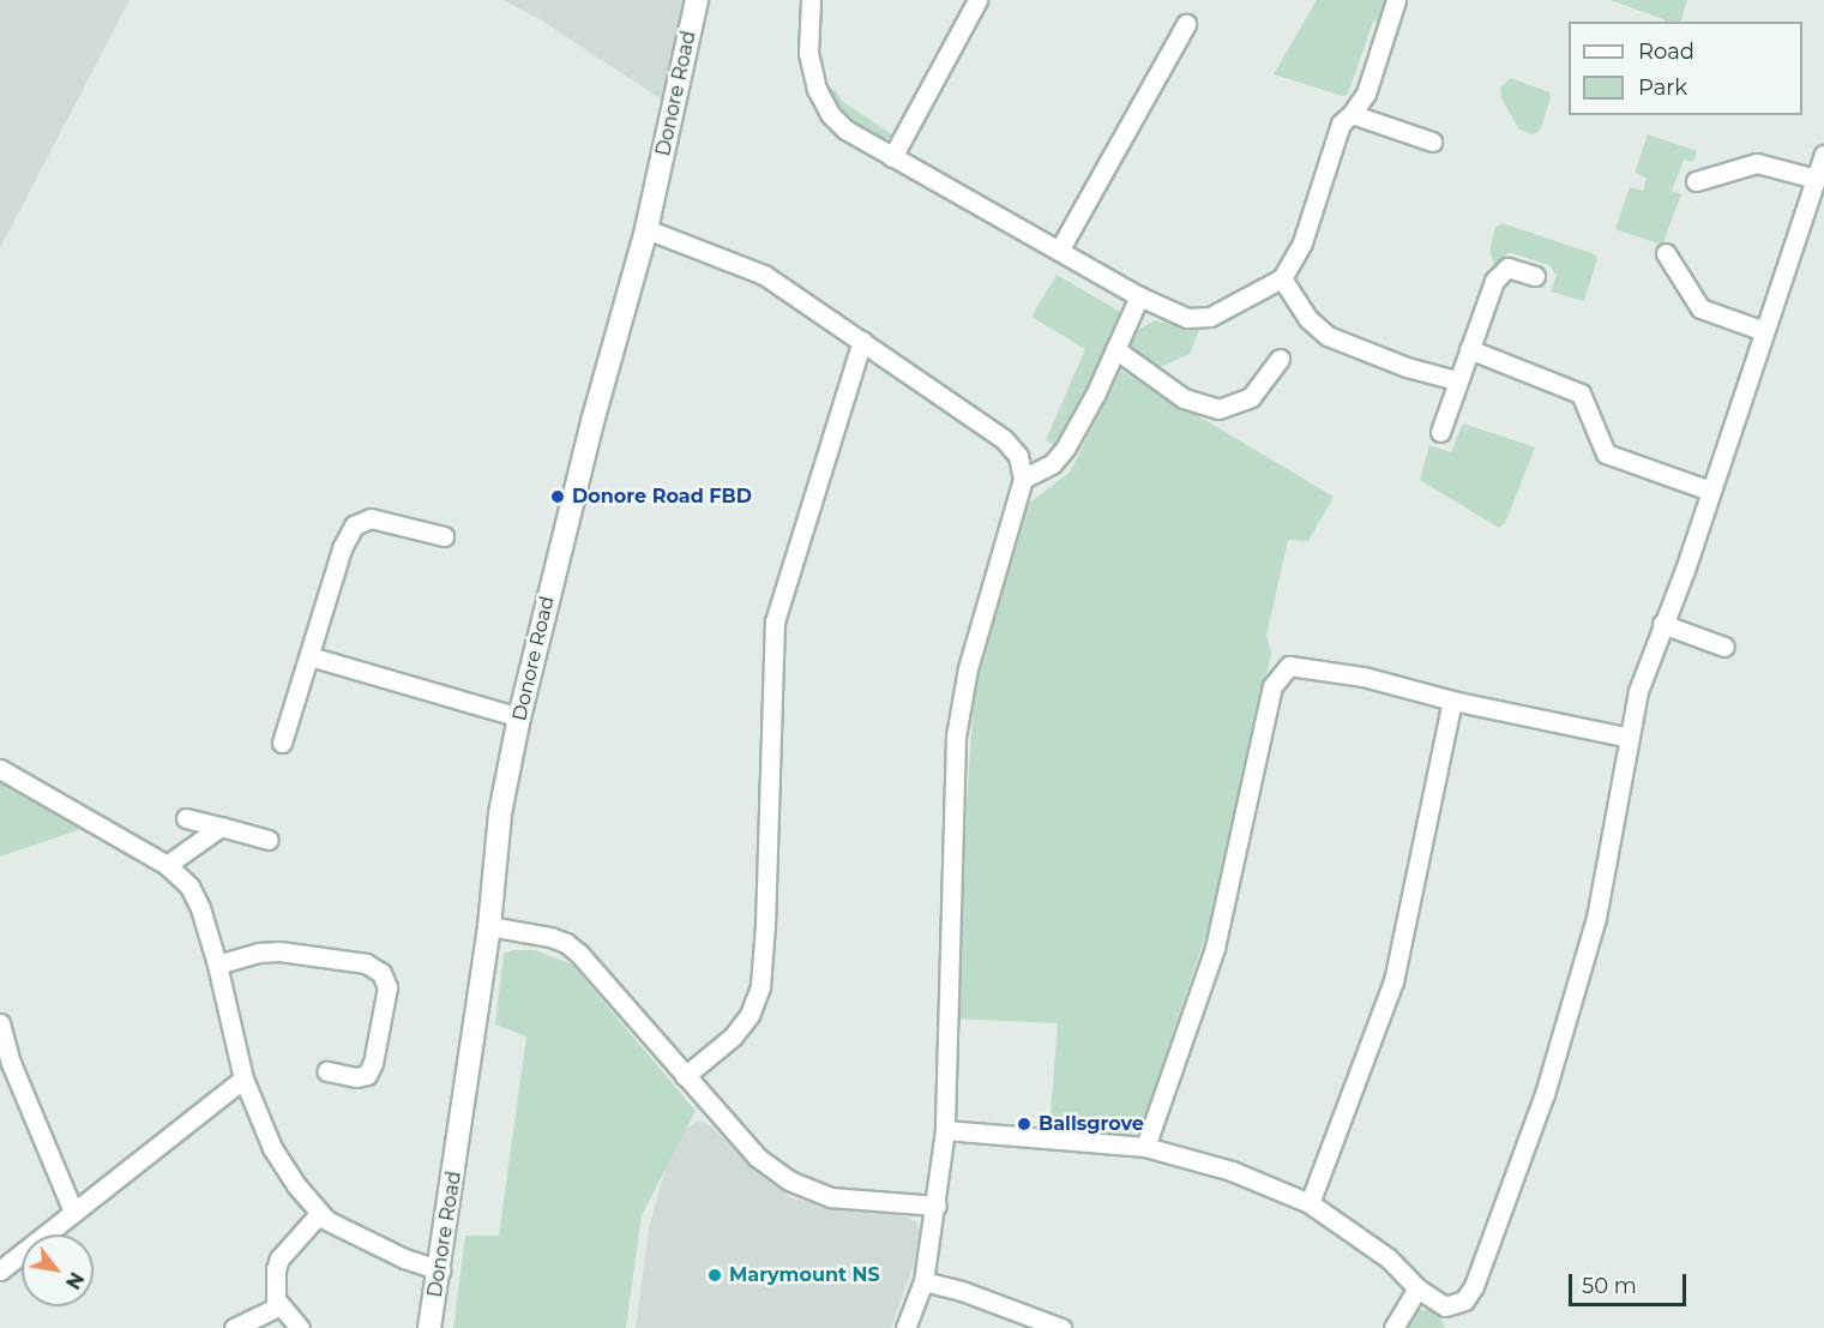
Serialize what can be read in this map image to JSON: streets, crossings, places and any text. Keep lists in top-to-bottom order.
{
  "streets": {
    "street": ["Donore Road"]
  },
  "places": ["Donore Road FBD", "Ballsgrove", "Marymount NS"],
  "legend": ["Road", "Park"],
  "scale_bar": "50 m",
  "north": "bottom right"
}
